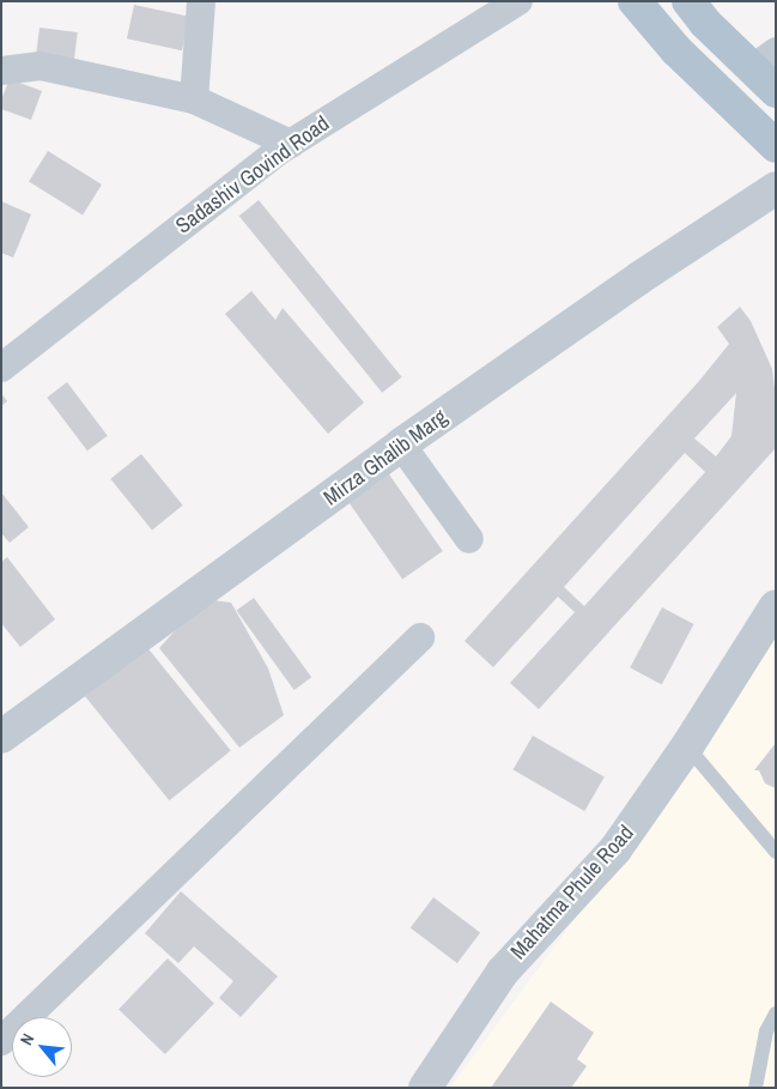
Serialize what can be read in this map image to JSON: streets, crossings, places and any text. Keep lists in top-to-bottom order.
{
  "streets": {
    "street": ["Sadashiv Govind Road", "Mirza Ghalib Marg", "Mahatma Phule Road"]
  },
  "north": "top left"
}
